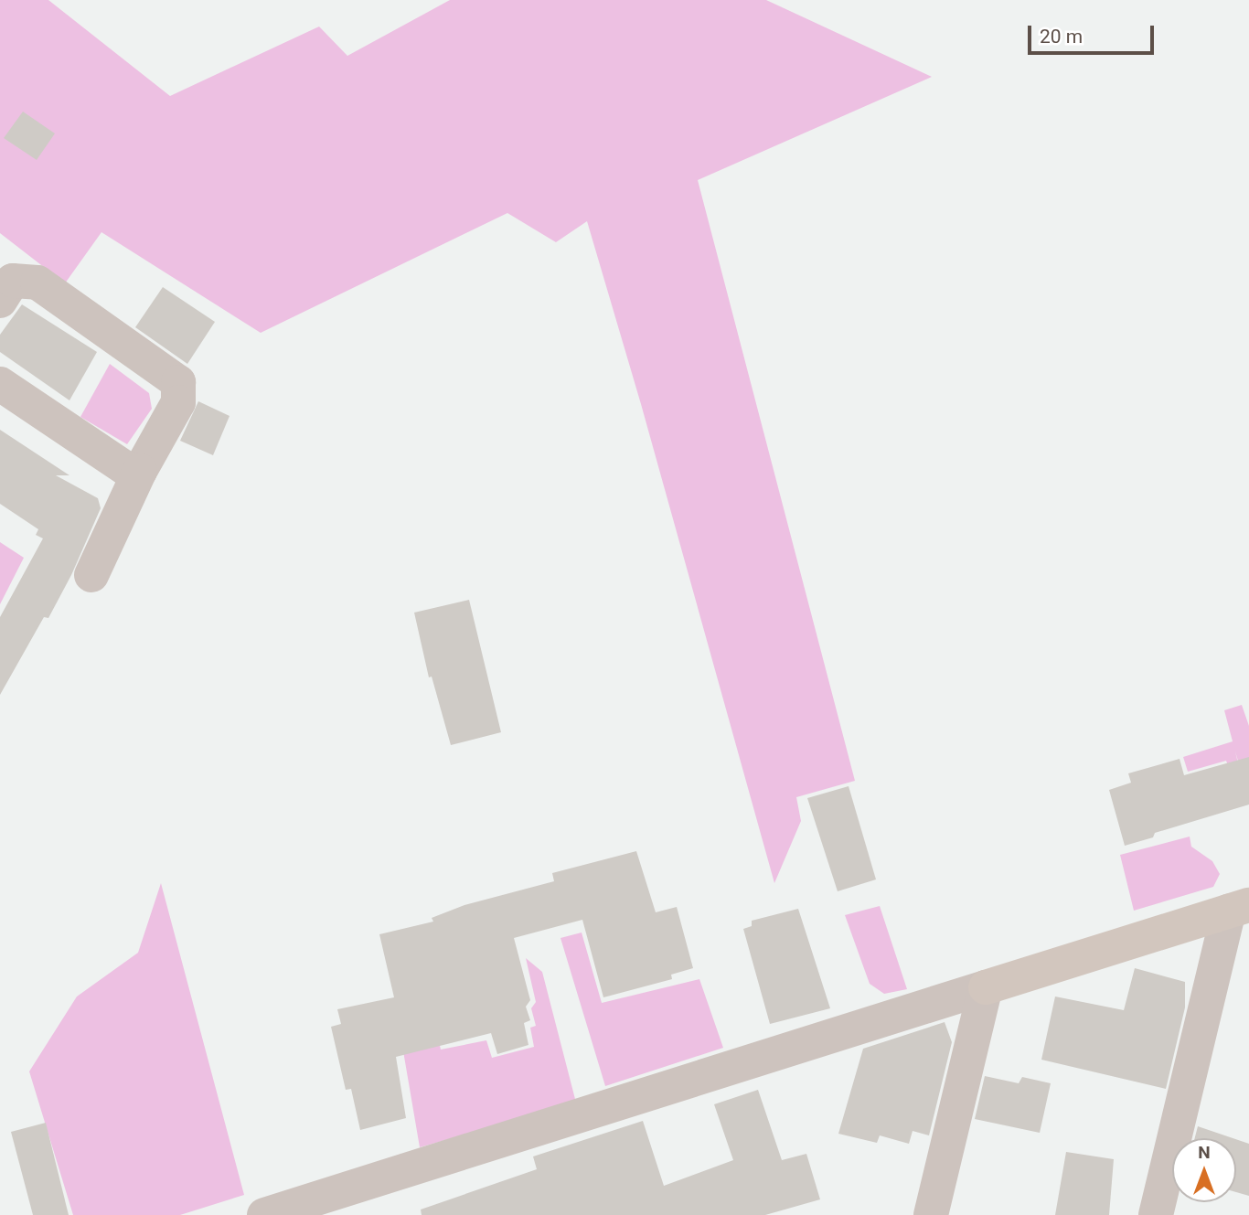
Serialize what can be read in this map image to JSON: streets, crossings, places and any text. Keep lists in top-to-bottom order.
{
  "scale_bar": "20 m",
  "north": "top"
}
